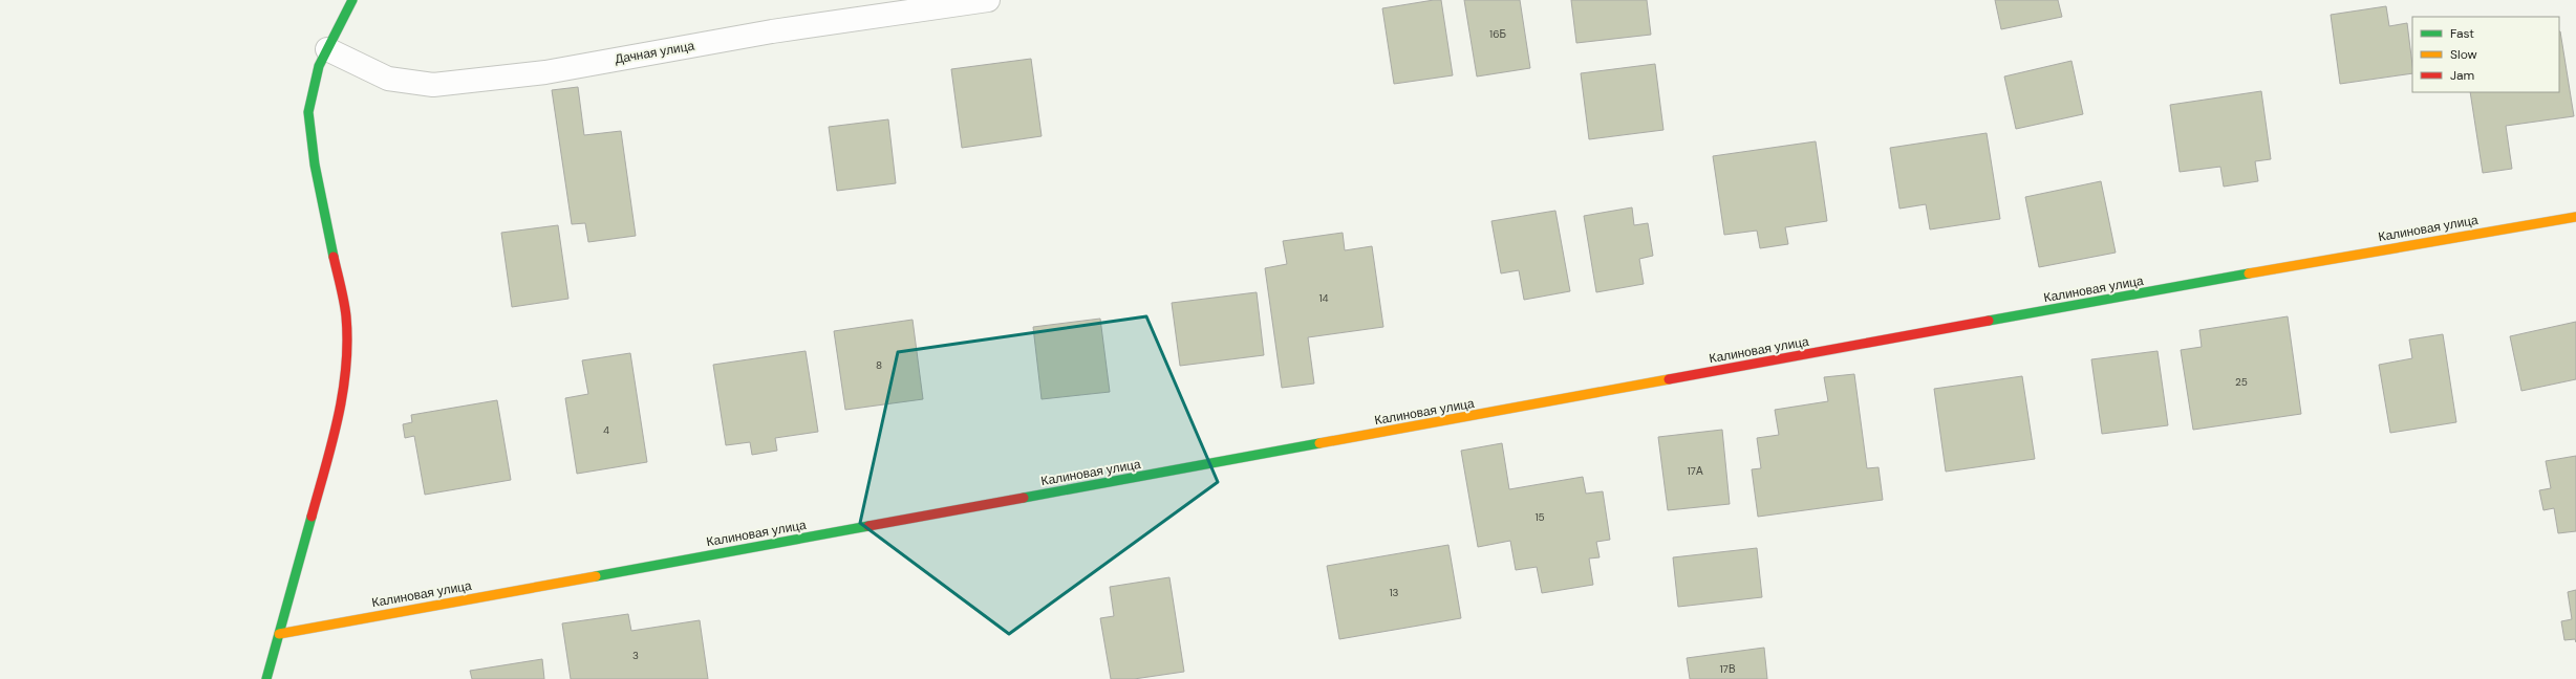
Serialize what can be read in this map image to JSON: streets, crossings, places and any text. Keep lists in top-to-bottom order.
{
  "streets": {
    "street": ["Дачная улица", "Калиновая улица"]
  },
  "house_numbers": [
    "16Б",
    "14",
    "8",
    "25",
    "4",
    "17А",
    "15",
    "13",
    "3",
    "17В"
  ],
  "legend": ["Fast", "Slow", "Jam"]
}
